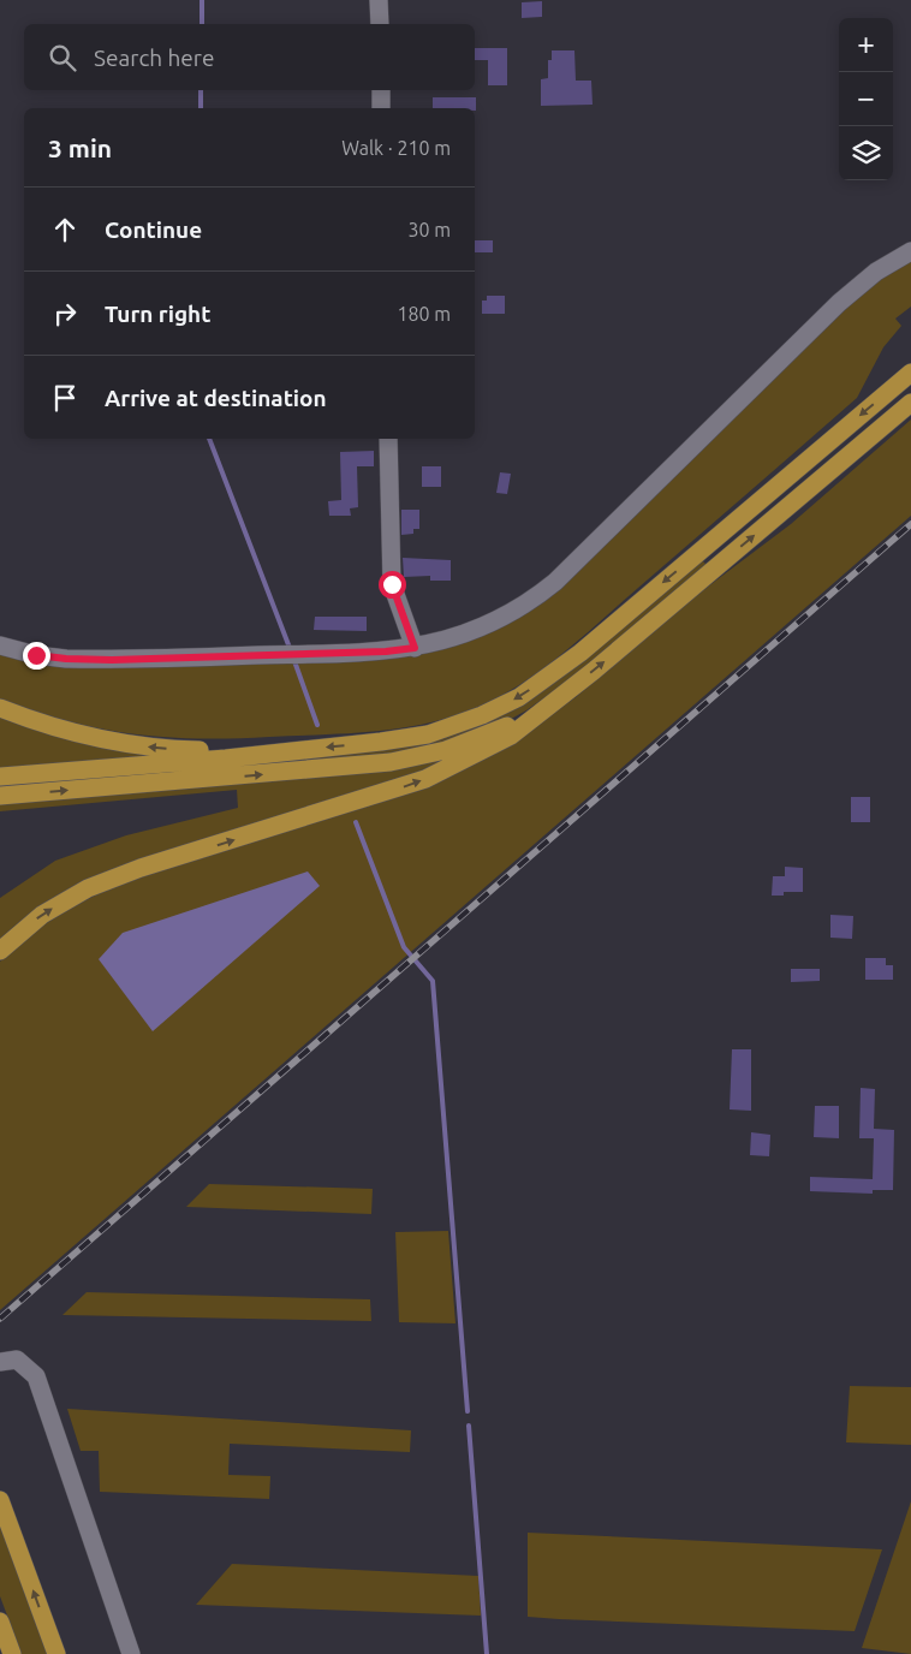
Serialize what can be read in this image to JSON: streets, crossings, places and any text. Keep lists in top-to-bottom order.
{
  "page": {
    "map_buttons": ["+", "−"],
    "search": "Search here",
    "heading": ["3 min", "Walk · 210 m"],
    "list": [
      ["Continue", "30 m"],
      ["Turn right", "180 m"],
      "Arrive at destination"
    ]
  }
}
